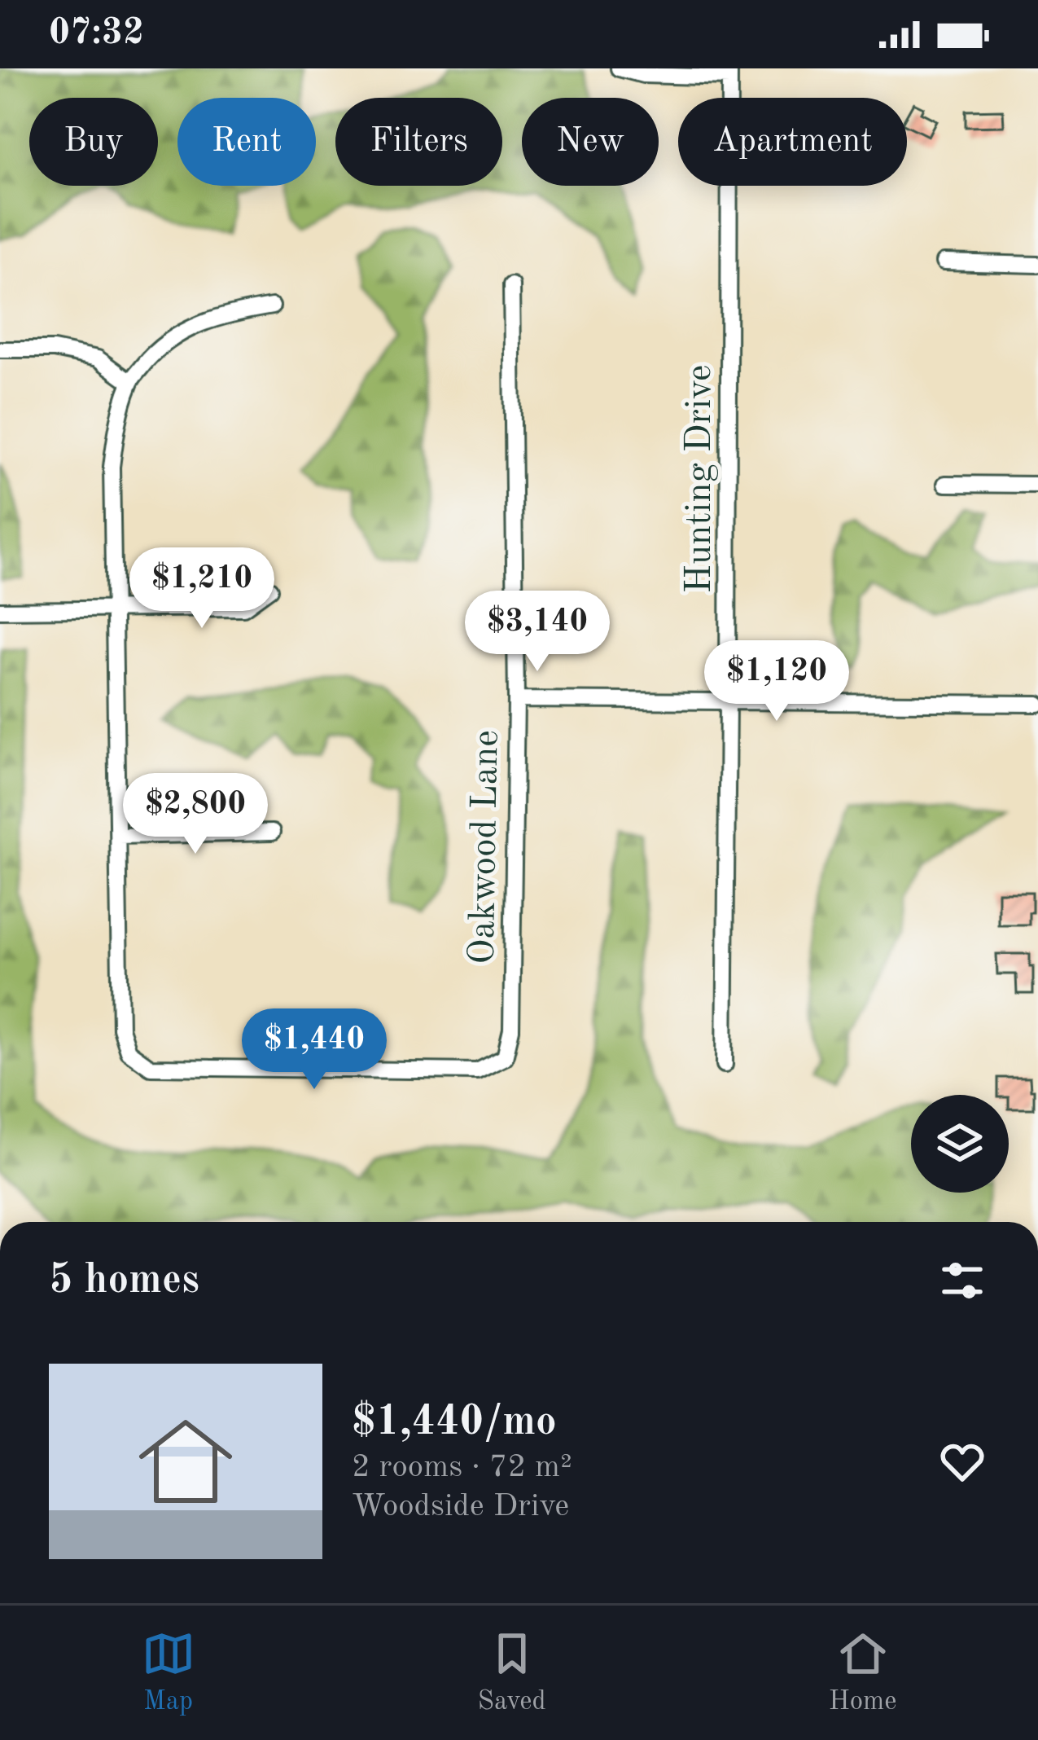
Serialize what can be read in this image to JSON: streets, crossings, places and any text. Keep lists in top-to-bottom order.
{
  "streets": {
    "street": ["Hunting Drive", "Oakwood Lane"]
  },
  "page": {
    "status": "07:32",
    "chip": [
      "Buy",
      "Rent",
      "Filters",
      "New",
      "Apartment"
    ],
    "price": [
      "$1,210",
      "$3,140",
      "$1,120",
      "$2,800",
      "$1,440"
    ],
    "heading": "5 homes",
    "list": [
      {
        "name": "$1,440/mo",
        "note": "2 rooms · 72 m² · Woodside Drive"
      }
    ],
    "tabs": ["Map", "Saved", "Home"]
  }
}
